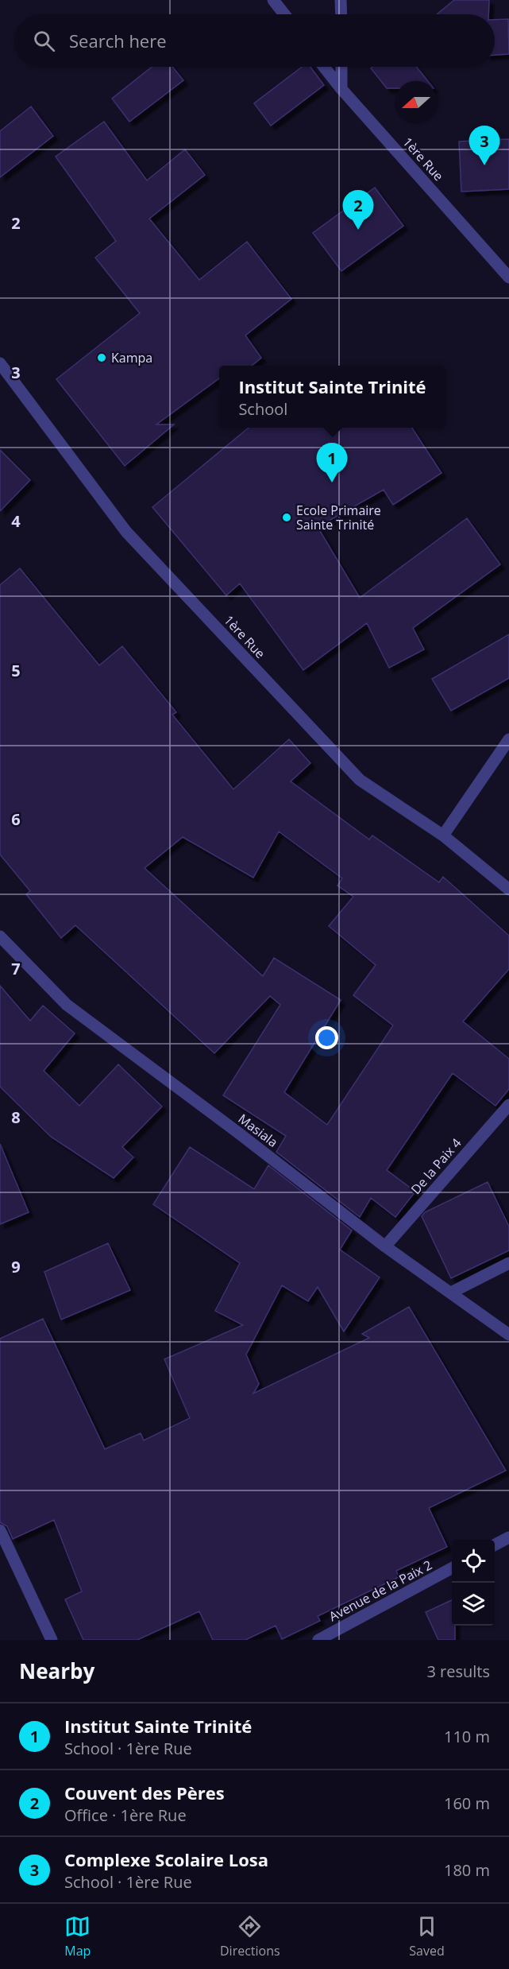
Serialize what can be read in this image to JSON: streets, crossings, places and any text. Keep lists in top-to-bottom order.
{
  "streets": {
    "street": [
      "1ère Rue",
      "Masiala",
      "De la Paix 4",
      "Avenue de la Paix 2"
    ]
  },
  "crossings": [
    ["Masiala", "De la Paix 4"]
  ],
  "places": ["Kampa", "Ecole Primaire Sainte Trinité"],
  "north": "left",
  "page": {
    "search": "Search here",
    "pins": ["3", "2", "1"],
    "popup": ["Institut Sainte Trinité", "School"],
    "heading": ["Nearby", "3 results"],
    "list": [
      {
        "mark": "1",
        "name": "Institut Sainte Trinité",
        "note": "School · 1ère Rue",
        "value": "110 m"
      },
      {
        "mark": "2",
        "name": "Couvent des Pères",
        "note": "Office · 1ère Rue",
        "value": "160 m"
      },
      {
        "mark": "3",
        "name": "Complexe Scolaire Losa",
        "note": "School · 1ère Rue",
        "value": "180 m"
      }
    ],
    "nav": ["Map", "Directions", "Saved"]
  },
  "grid": {
    "rows": [
      "2",
      "3",
      "4",
      "5",
      "6",
      "7",
      "8",
      "9"
    ]
  }
}
